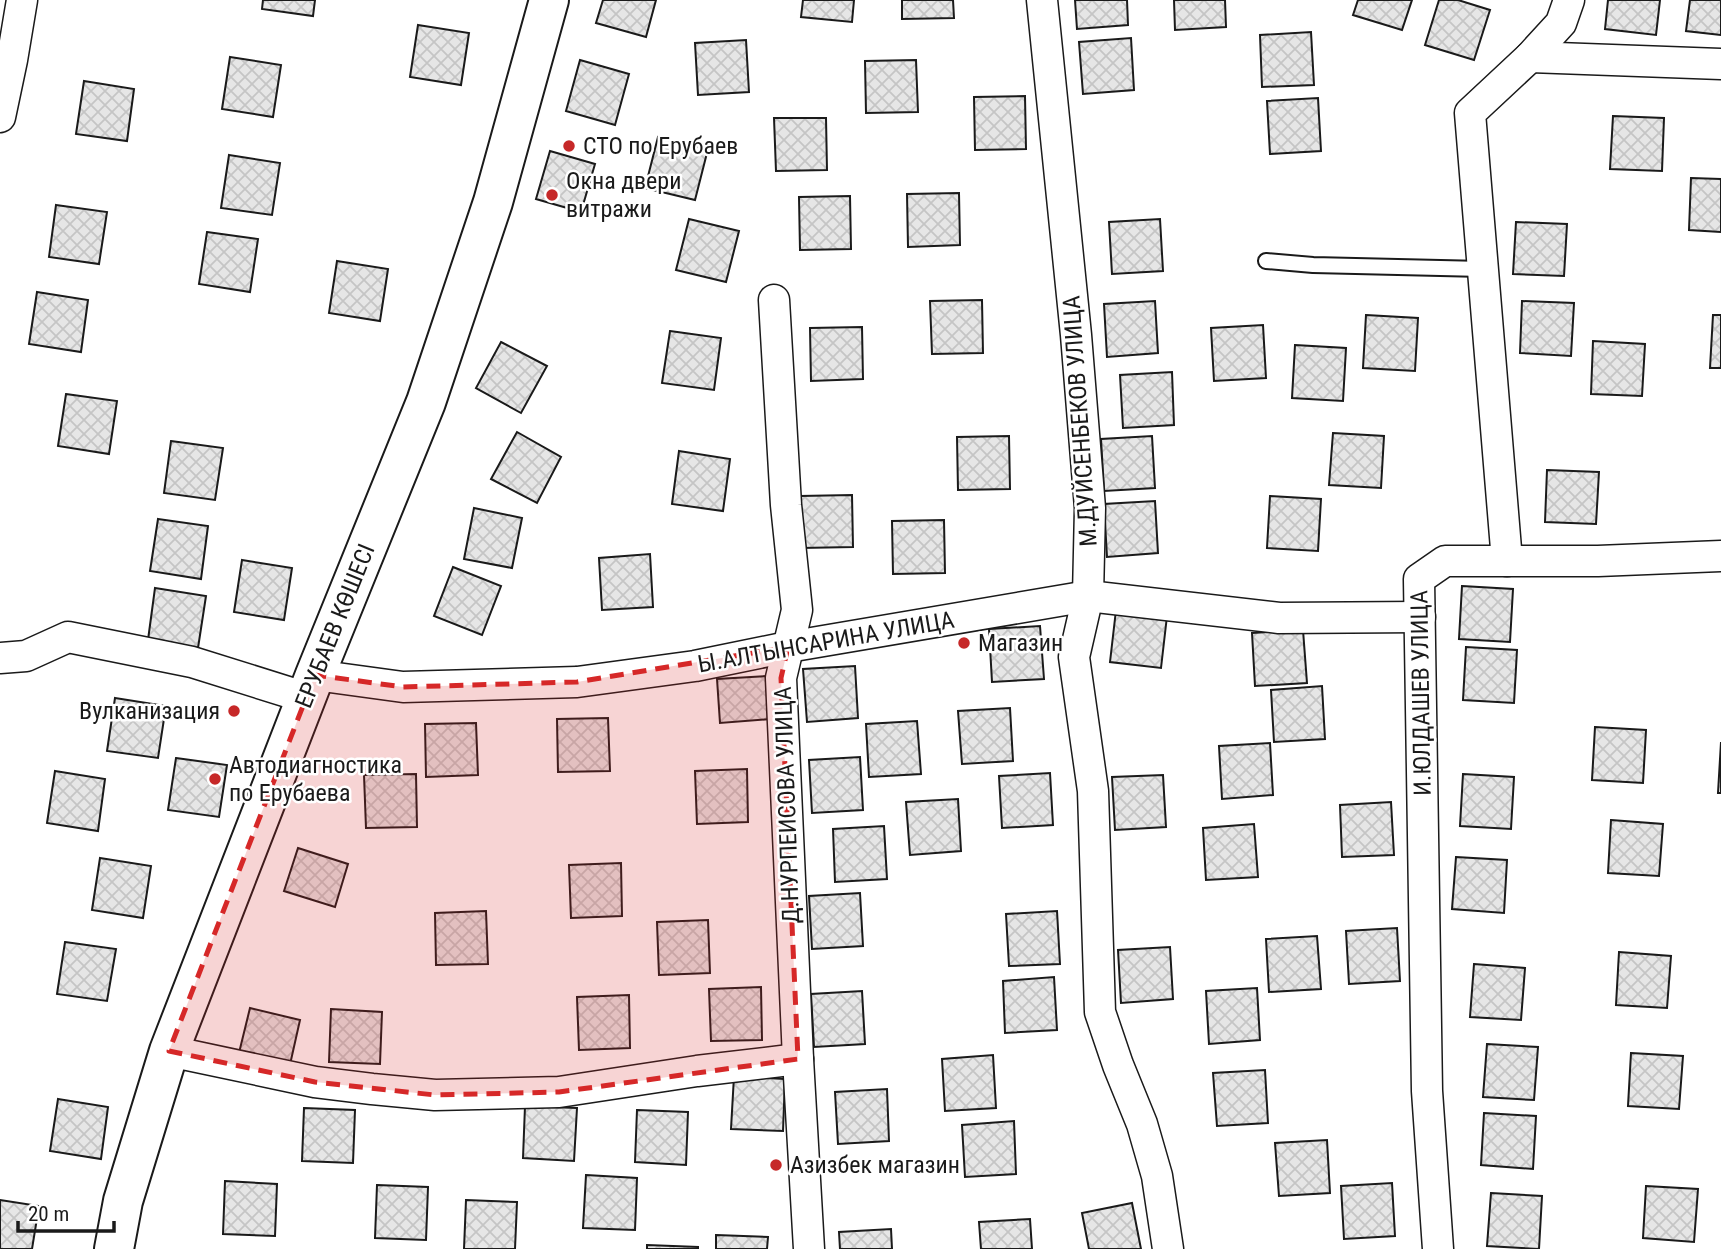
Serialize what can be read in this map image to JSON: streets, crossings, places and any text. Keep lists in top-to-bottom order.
{
  "streets": {
    "main road": ["ЕРУБАЕВ КӨШЕСІ"],
    "street": [
      "М.ДУЙСЕНБЕКОВ УЛИЦА",
      "Ы.АЛТЫНСАРИНА УЛИЦА",
      "И.ЮЛДАШЕВ УЛИЦА",
      "Д.НУРПЕИСОВА УЛИЦА"
    ]
  },
  "crossings": [
    ["М.ДУЙСЕНБЕКОВ УЛИЦА", "Ы.АЛТЫНСАРИНА УЛИЦА"],
    ["ЕРУБАЕВ КӨШЕСІ", "Ы.АЛТЫНСАРИНА УЛИЦА"],
    ["Ы.АЛТЫНСАРИНА УЛИЦА", "И.ЮЛДАШЕВ УЛИЦА"],
    ["Ы.АЛТЫНСАРИНА УЛИЦА", "Д.НУРПЕИСОВА УЛИЦА"]
  ],
  "places": [
    "СТО по Ерубаев",
    "Окна двери витражи",
    "Магазин",
    "Вулканизация",
    "Автодиагностика по Ерубаева",
    "Азизбек магазин"
  ],
  "scale_bar": "20 m"
}
